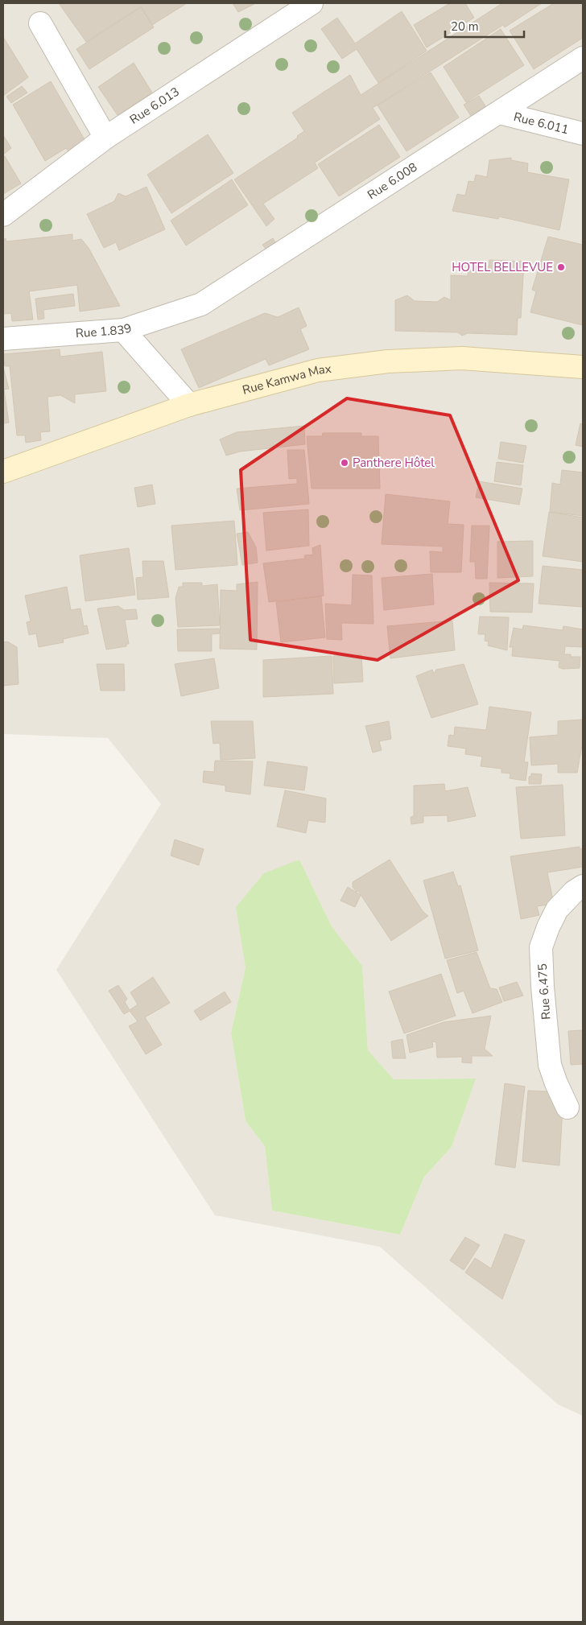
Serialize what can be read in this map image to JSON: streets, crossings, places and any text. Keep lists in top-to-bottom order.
{
  "streets": {
    "main road": ["Rue Kamwa Max"],
    "street": [
      "Rue 6.013",
      "Rue 6.011",
      "Rue 6.008",
      "Rue 1.839",
      "Rue 6.475"
    ]
  },
  "crossings": [
    ["Rue 6.011", "Rue 6.008"],
    ["Rue 6.008", "Rue 1.839"]
  ],
  "places": ["HOTEL BELLEVUE", "Panthere Hôtel"],
  "scale_bar": "20 m"
}
